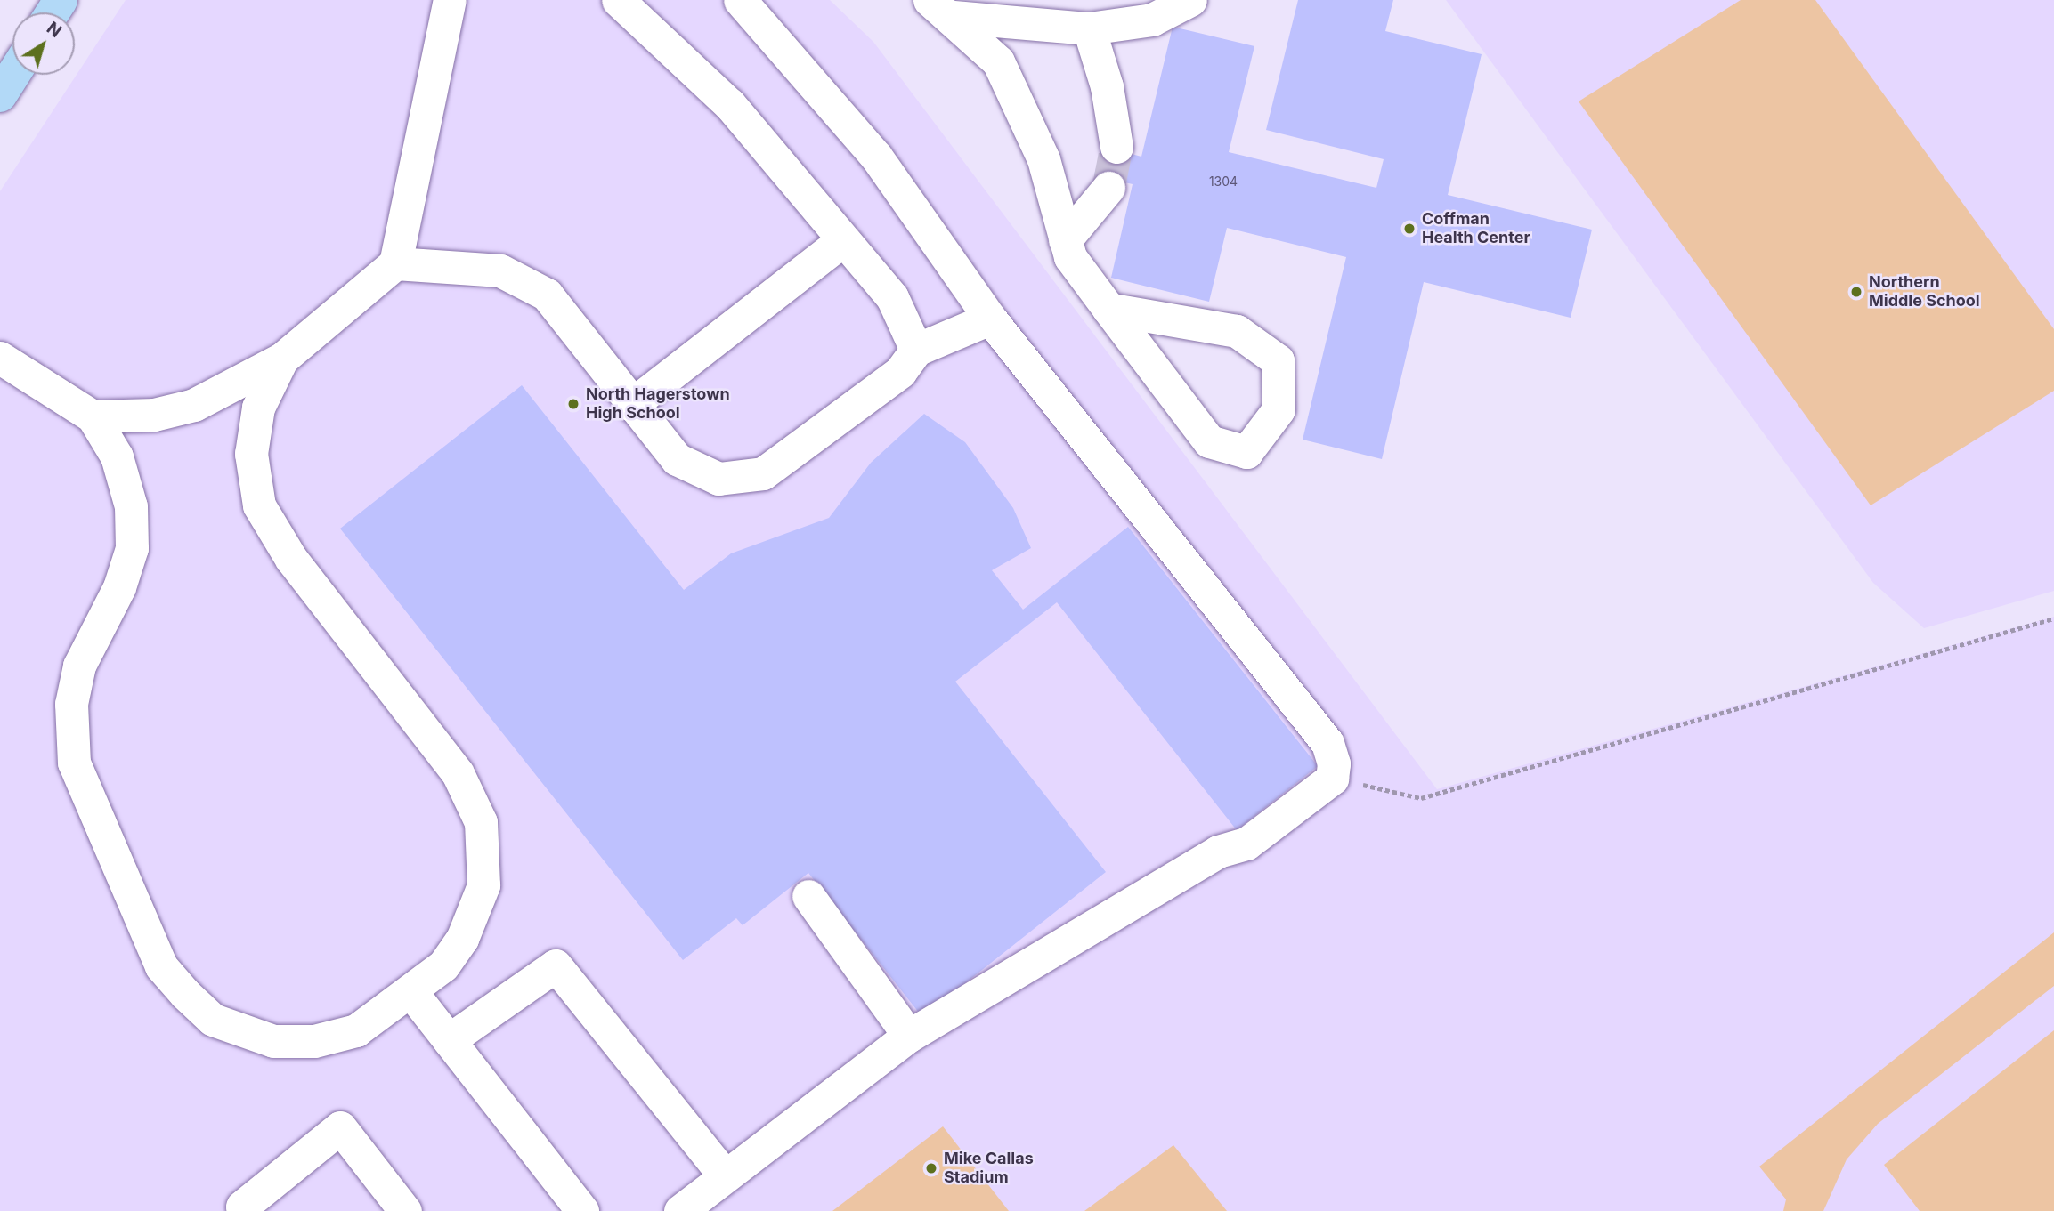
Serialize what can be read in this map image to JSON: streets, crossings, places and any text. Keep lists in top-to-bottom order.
{
  "places": [
    "Coffman Health Center",
    "Northern Middle School",
    "North Hagerstown High School",
    "Mike Callas Stadium"
  ],
  "house_numbers": ["1304"],
  "north": "top right"
}
